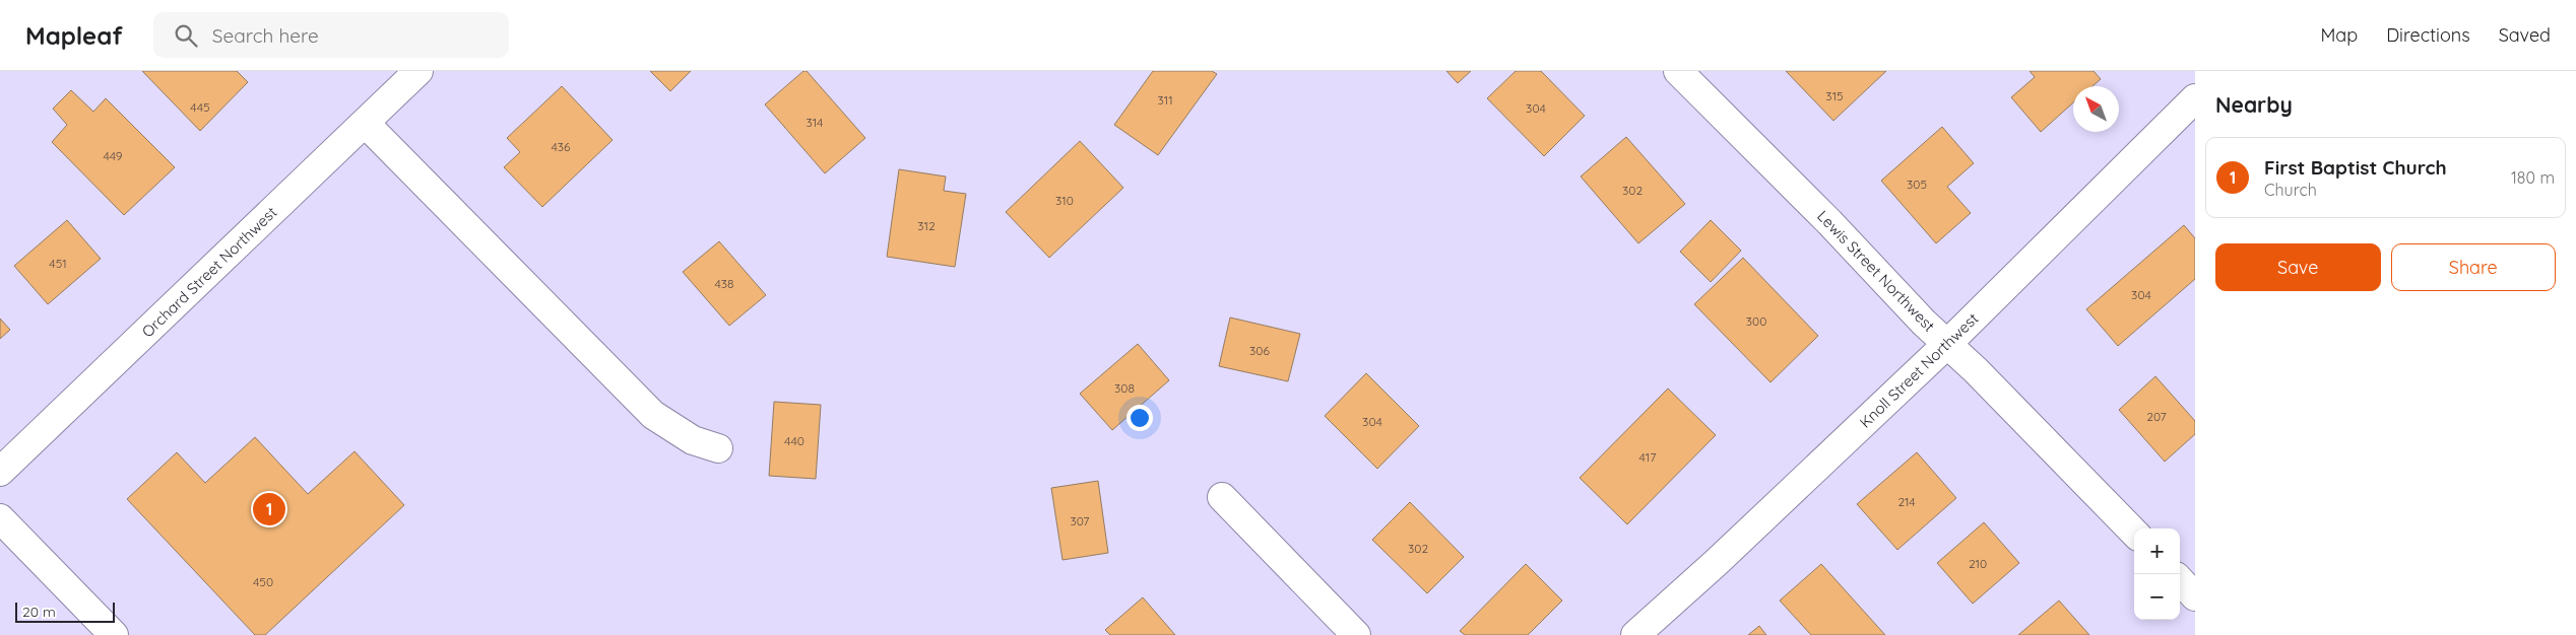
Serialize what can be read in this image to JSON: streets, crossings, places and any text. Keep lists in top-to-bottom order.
{
  "streets": {
    "street": ["Lewis Street Northwest", "Orchard Street Northwest", "Knoll Street Northwest"]
  },
  "crossings": [
    ["Lewis Street Northwest", "Knoll Street Northwest"]
  ],
  "house_numbers": [
    "315",
    "311",
    "445",
    "304",
    "314",
    "436",
    "449",
    "305",
    "302",
    "310",
    "312",
    "451",
    "438",
    "304",
    "300",
    "306",
    "308",
    "207",
    "304",
    "440",
    "417",
    "214",
    "307",
    "302",
    "210",
    "450"
  ],
  "scale_bar": "20 m",
  "north": "top left",
  "page": {
    "header": "Mapleaf",
    "search": "Search here",
    "nav": ["Map", "Directions", "Saved"],
    "heading": "Nearby",
    "list": [
      {
        "mark": "1",
        "name": "First Baptist Church",
        "note": "Church",
        "value": "180 m"
      }
    ],
    "buttons": ["Save", "Share"],
    "pins": "1",
    "map_buttons": ["+", "−"],
    "scale": "20 m"
  }
}
